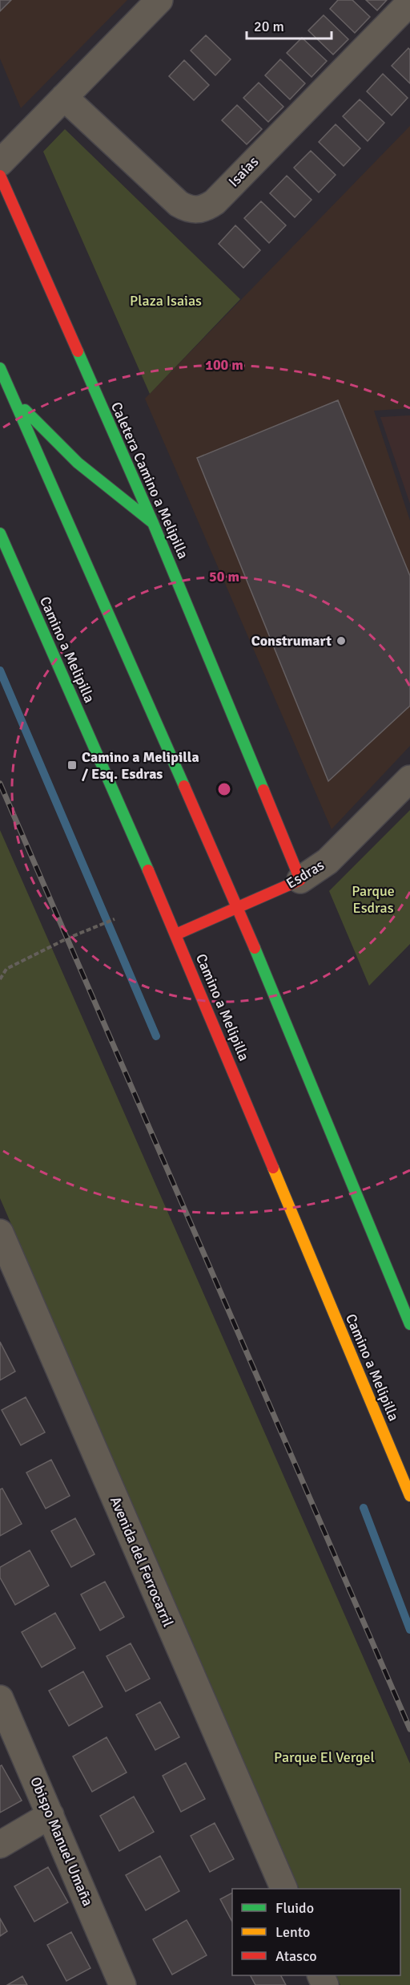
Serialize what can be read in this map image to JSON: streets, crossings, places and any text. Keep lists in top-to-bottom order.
{
  "streets": {
    "main road": ["Caletera Camino a Melipilla", "Camino a Melipilla", "Esdras"],
    "street": ["Isaías", "Avenida del Ferrocarril", "Obispo Manuel Umaña"]
  },
  "crossings": [
    ["Caletera Camino a Melipilla", "Esdras"],
    ["Camino a Melipilla", "Esdras"]
  ],
  "parks": ["Plaza Isaias", "Parque Esdras", "Parque El Vergel"],
  "places": {
    "other": ["Construmart"],
    "transit": ["Camino a Melipilla / Esq. Esdras"]
  },
  "legend": ["Fluido", "Lento", "Atasco"],
  "scale_bar": "20 m",
  "rings": ["100 m", "50 m"]
}
